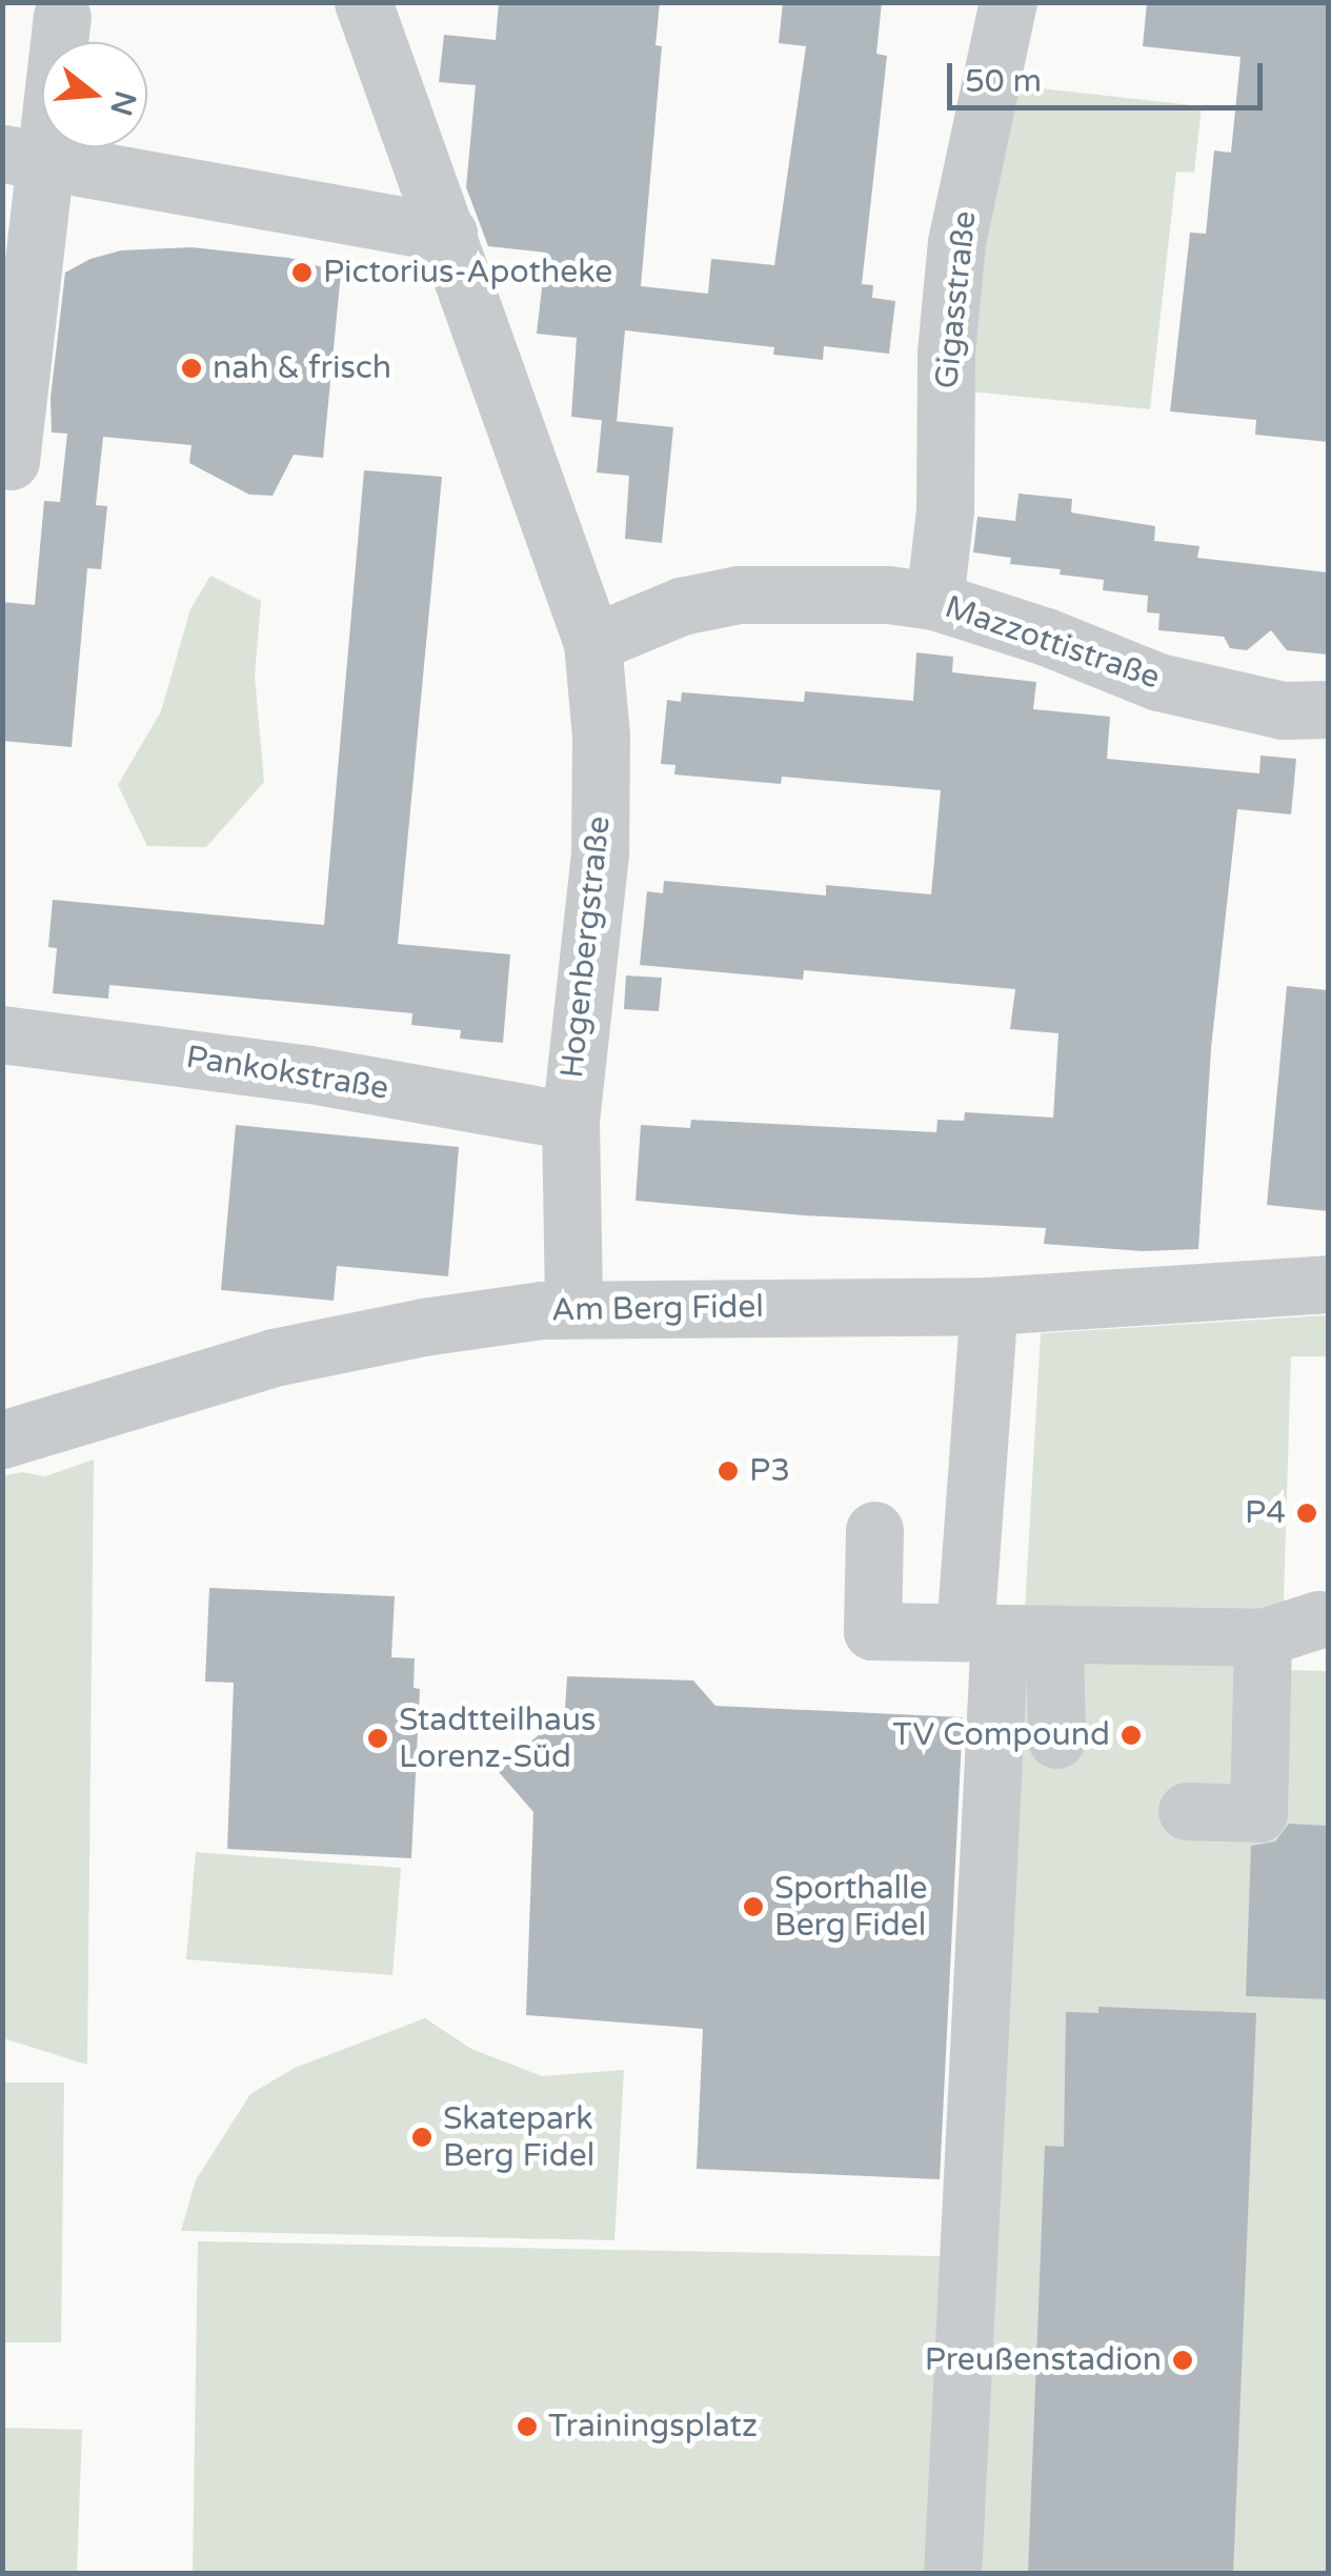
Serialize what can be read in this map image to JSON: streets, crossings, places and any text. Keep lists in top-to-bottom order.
{
  "streets": {
    "street": [
      "Gigasstraße",
      "Mazzottistraße",
      "Hogenbergstraße",
      "Pankokstraße",
      "Am Berg Fidel"
    ]
  },
  "crossings": [
    ["Gigasstraße", "Mazzottistraße"],
    ["Mazzottistraße", "Hogenbergstraße"],
    ["Hogenbergstraße", "Pankokstraße"],
    ["Hogenbergstraße", "Am Berg Fidel"]
  ],
  "places": [
    "Pictorius-Apotheke",
    "nah & frisch",
    "P3",
    "P4",
    "TV Compound",
    "Stadtteilhaus Lorenz-Süd",
    "Sporthalle Berg Fidel",
    "Skatepark Berg Fidel",
    "Preußenstadion",
    "Trainingsplatz"
  ],
  "scale_bar": "50 m",
  "north": "right"
}
